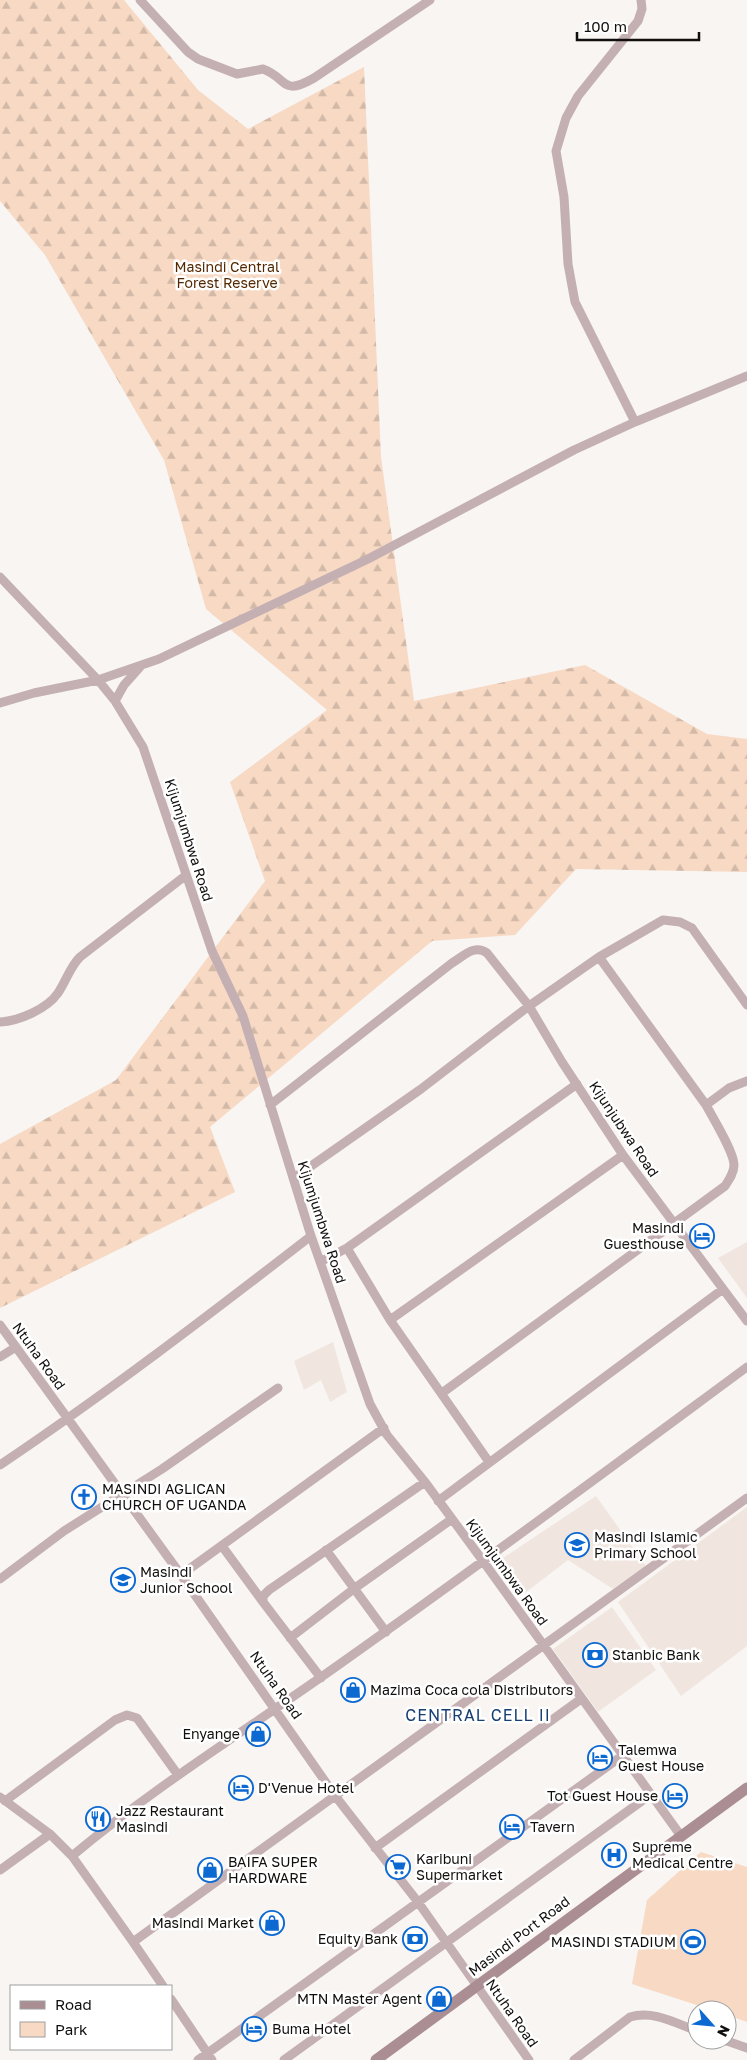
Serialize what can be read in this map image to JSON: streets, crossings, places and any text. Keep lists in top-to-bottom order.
{
  "streets": {
    "main road": ["Masindi Port Road"],
    "street": ["Kijumjumbwa Road", "Kijunjubwa Road", "Ntuha Road"]
  },
  "crossings": [
    ["Kijumjumbwa Road", "Kijunjubwa Road"],
    ["Kijumjumbwa Road", "Masindi Port Road"],
    ["Ntuha Road", "Masindi Port Road"]
  ],
  "districts": ["CENTRAL CELL II"],
  "parks": ["Masindi Central Forest Reserve"],
  "places": {
    "hotel": [
      "Masindi Guesthouse",
      "Talemwa Guest House",
      "D'Venue Hotel",
      "Tot Guest House",
      "Tavern",
      "Buma Hotel"
    ],
    "church": ["MASINDI AGLICAN CHURCH OF UGANDA"],
    "school or university": ["Masindi Islamic Primary School", "Masindi Junior School"],
    "bank": ["Stanbic Bank", "Equity Bank"],
    "shop": [
      "Mazima Coca cola Distributors",
      "Enyange",
      "BAIFA SUPER HARDWARE",
      "Masindi Market",
      "MTN Master Agent"
    ],
    "restaurant": ["Jazz Restaurant Masindi"],
    "hospital": ["Supreme Medical Centre"],
    "supermarket": ["Karibuni Supermarket"],
    "sports": ["MASINDI STADIUM"]
  },
  "legend": ["Road", "Park"],
  "scale_bar": "100 m",
  "north": "bottom right"
}
